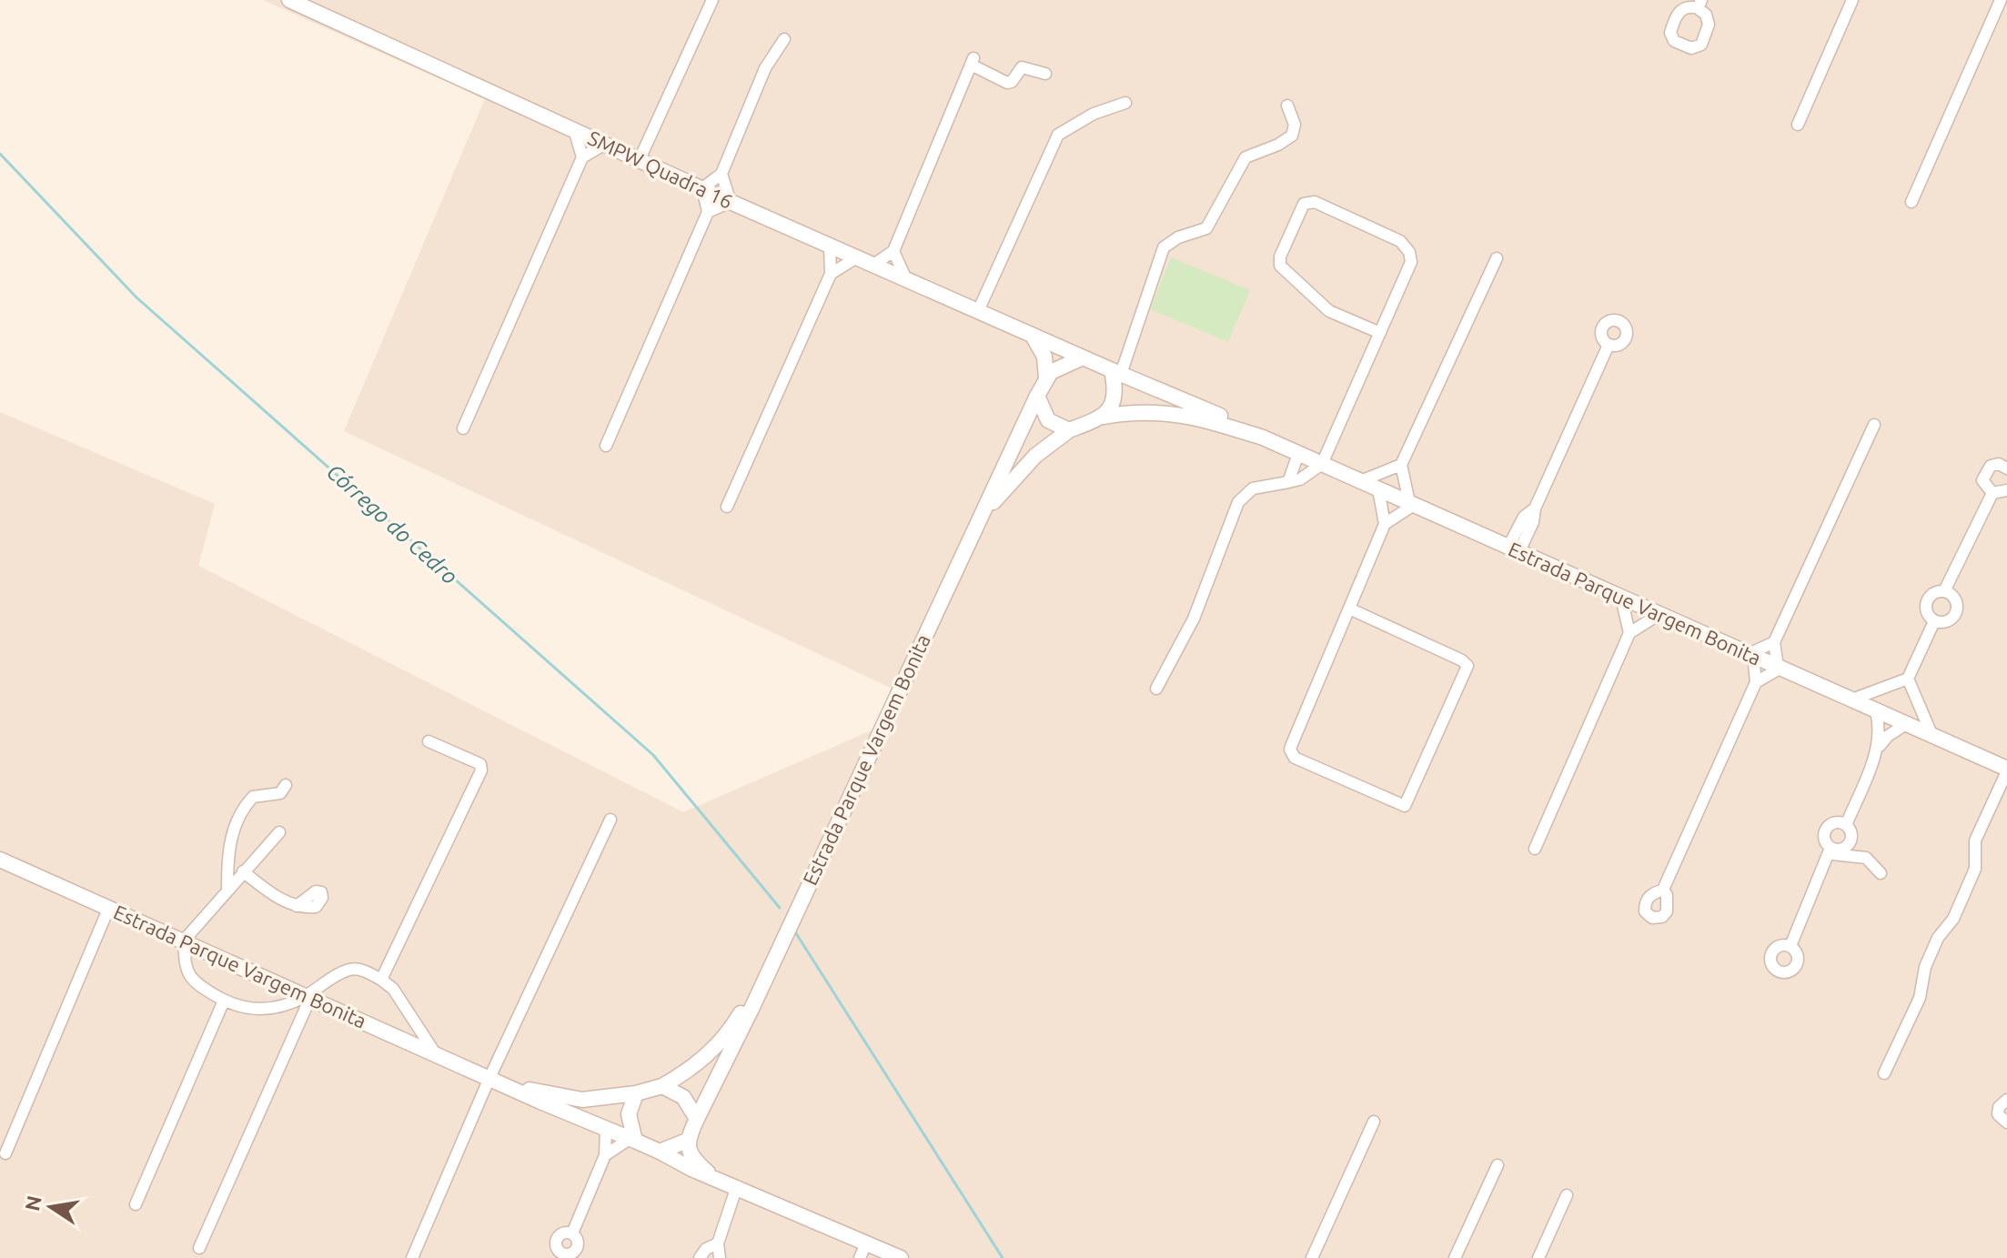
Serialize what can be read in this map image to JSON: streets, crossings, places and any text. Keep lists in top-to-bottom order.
{
  "streets": {
    "main road": ["SMPW Quadra 16", "Estrada Parque Vargem Bonita"]
  },
  "crossings": [
    ["SMPW Quadra 16", "Estrada Parque Vargem Bonita"]
  ],
  "water": ["Córrego do Cedro"],
  "north": "left"
}
